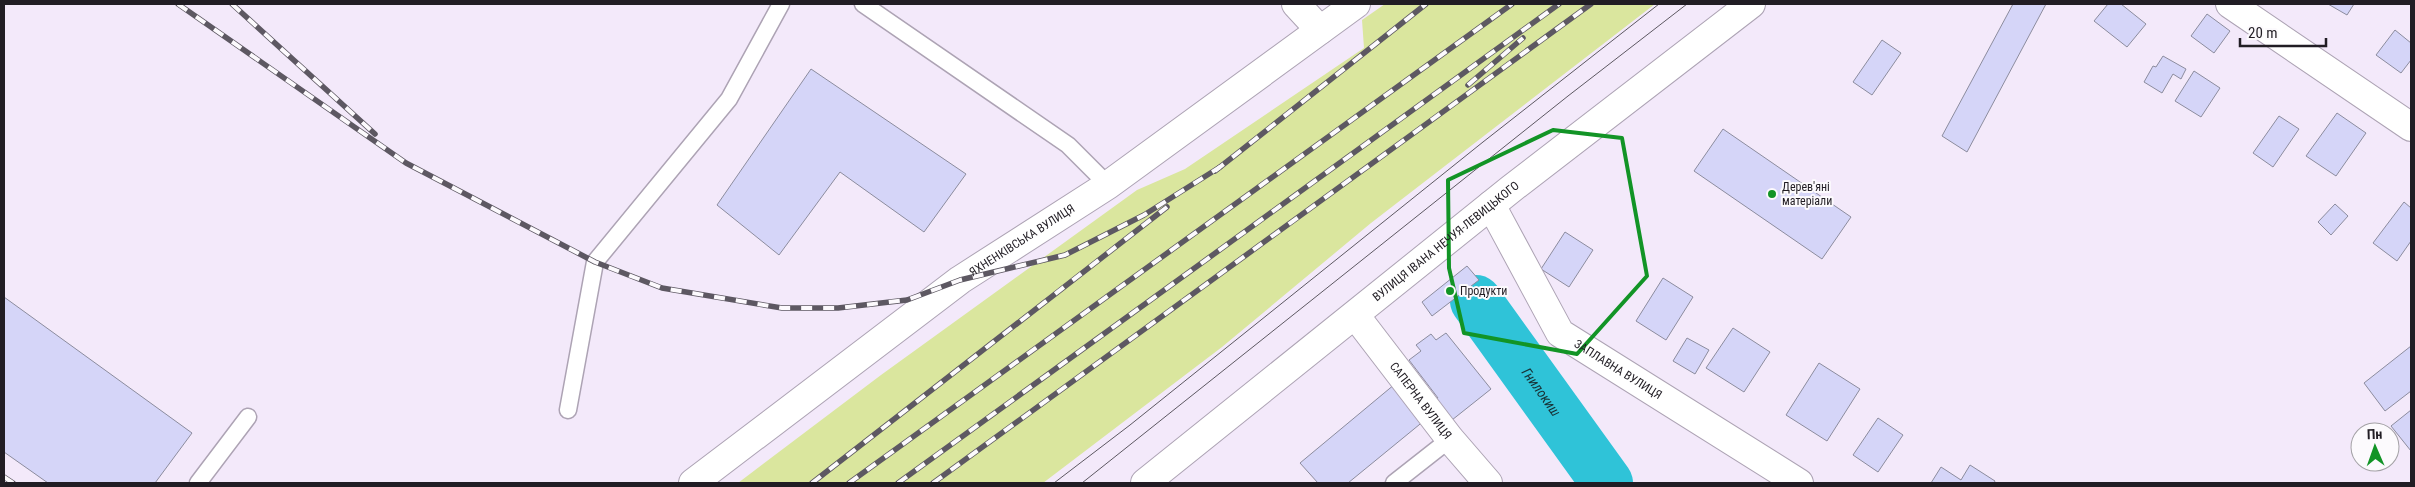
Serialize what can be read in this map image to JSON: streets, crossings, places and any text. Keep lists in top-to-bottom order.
{
  "streets": {
    "main road": [
      "ЯХНЕНКІВСЬКА ВУЛИЦЯ",
      "ВУЛИЦЯ ІВАНА НЕЧУЯ-ЛЕВИЦЬКОГО",
      "ЗАПЛАВНА ВУЛИЦЯ",
      "САПЕРНА ВУЛИЦЯ"
    ]
  },
  "crossings": [
    ["ВУЛИЦЯ ІВАНА НЕЧУЯ-ЛЕВИЦЬКОГО", "ЗАПЛАВНА ВУЛИЦЯ"],
    ["ВУЛИЦЯ ІВАНА НЕЧУЯ-ЛЕВИЦЬКОГО", "САПЕРНА ВУЛИЦЯ"]
  ],
  "water": ["Гнилокиш"],
  "places": ["Дерев'янi матерiали", "Продукти"],
  "scale_bar": "20 m",
  "north": "top"
}
